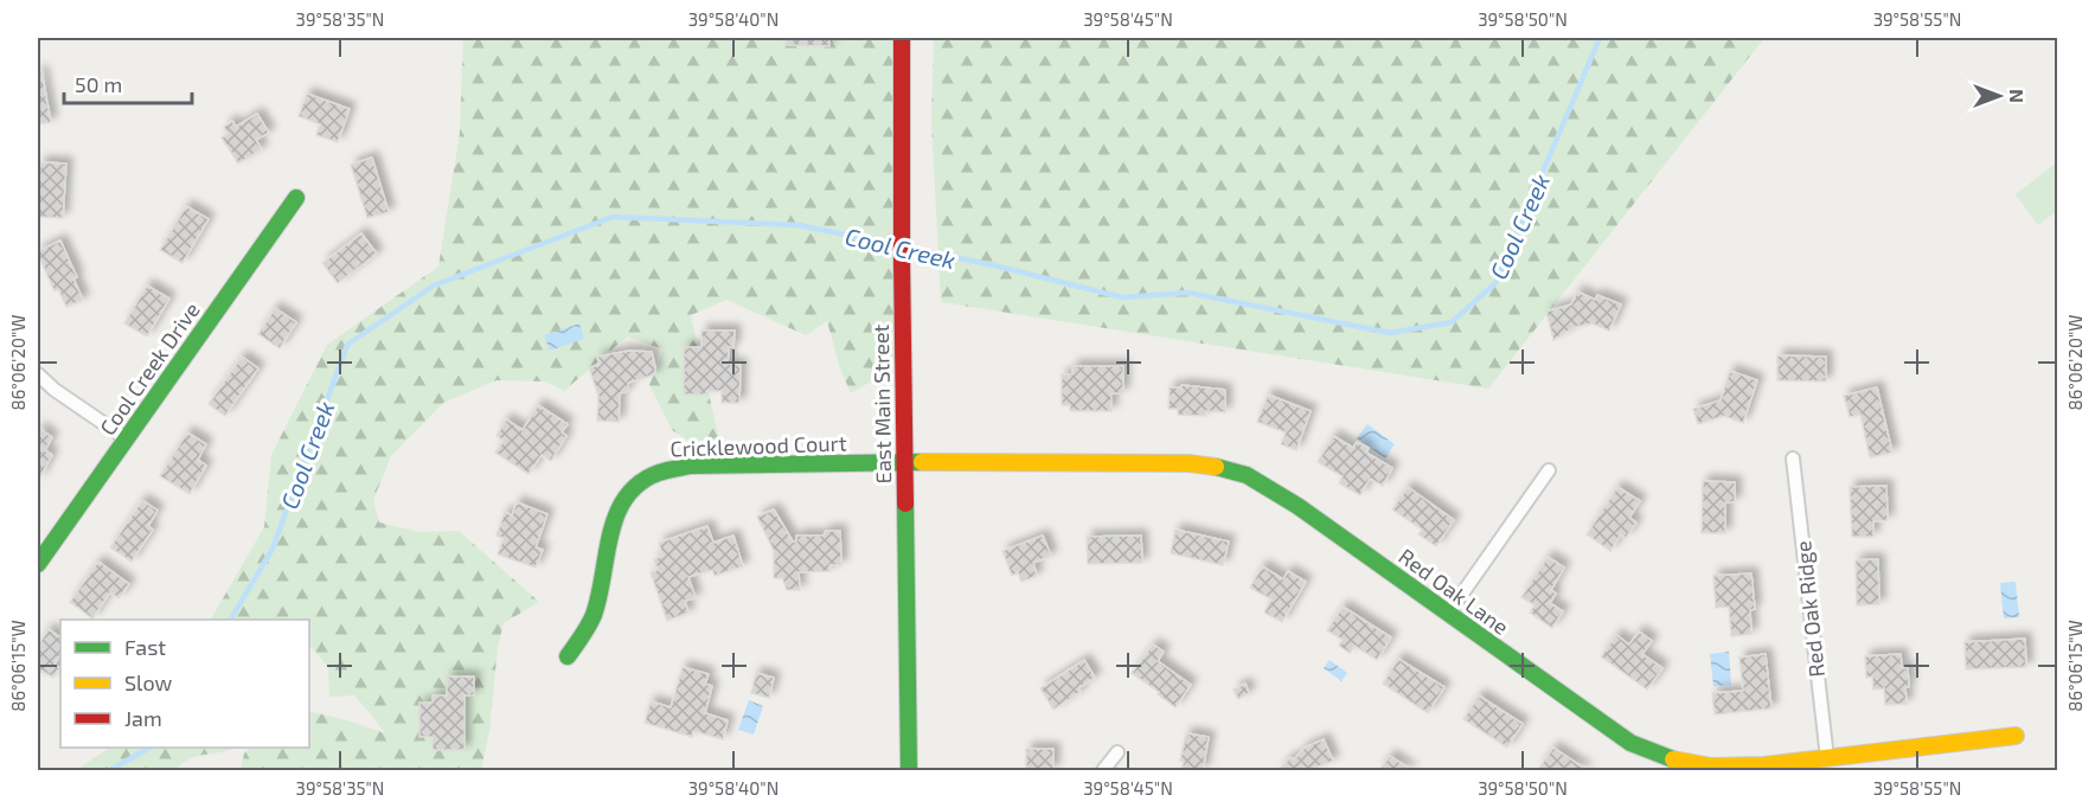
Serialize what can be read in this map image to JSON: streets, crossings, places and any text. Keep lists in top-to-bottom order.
{
  "streets": {
    "street": [
      "Cool Creek Drive",
      "East Main Street",
      "Cricklewood Court",
      "Red Oak Lane",
      "Red Oak Ridge"
    ]
  },
  "crossings": [
    ["East Main Street", "Cricklewood Court"],
    ["East Main Street", "Red Oak Lane"],
    ["Cricklewood Court", "Red Oak Lane"],
    ["Red Oak Lane", "Red Oak Ridge"]
  ],
  "water": ["Cool Creek"],
  "legend": ["Fast", "Slow", "Jam"],
  "scale_bar": "50 m",
  "north": "right",
  "coordinates": [
    "39°58'35\"N",
    "39°58'40\"N",
    "39°58'45\"N",
    "39°58'50\"N",
    "39°58'55\"N",
    "86°06'20\"W",
    "86°06'15\"W"
  ]
}
